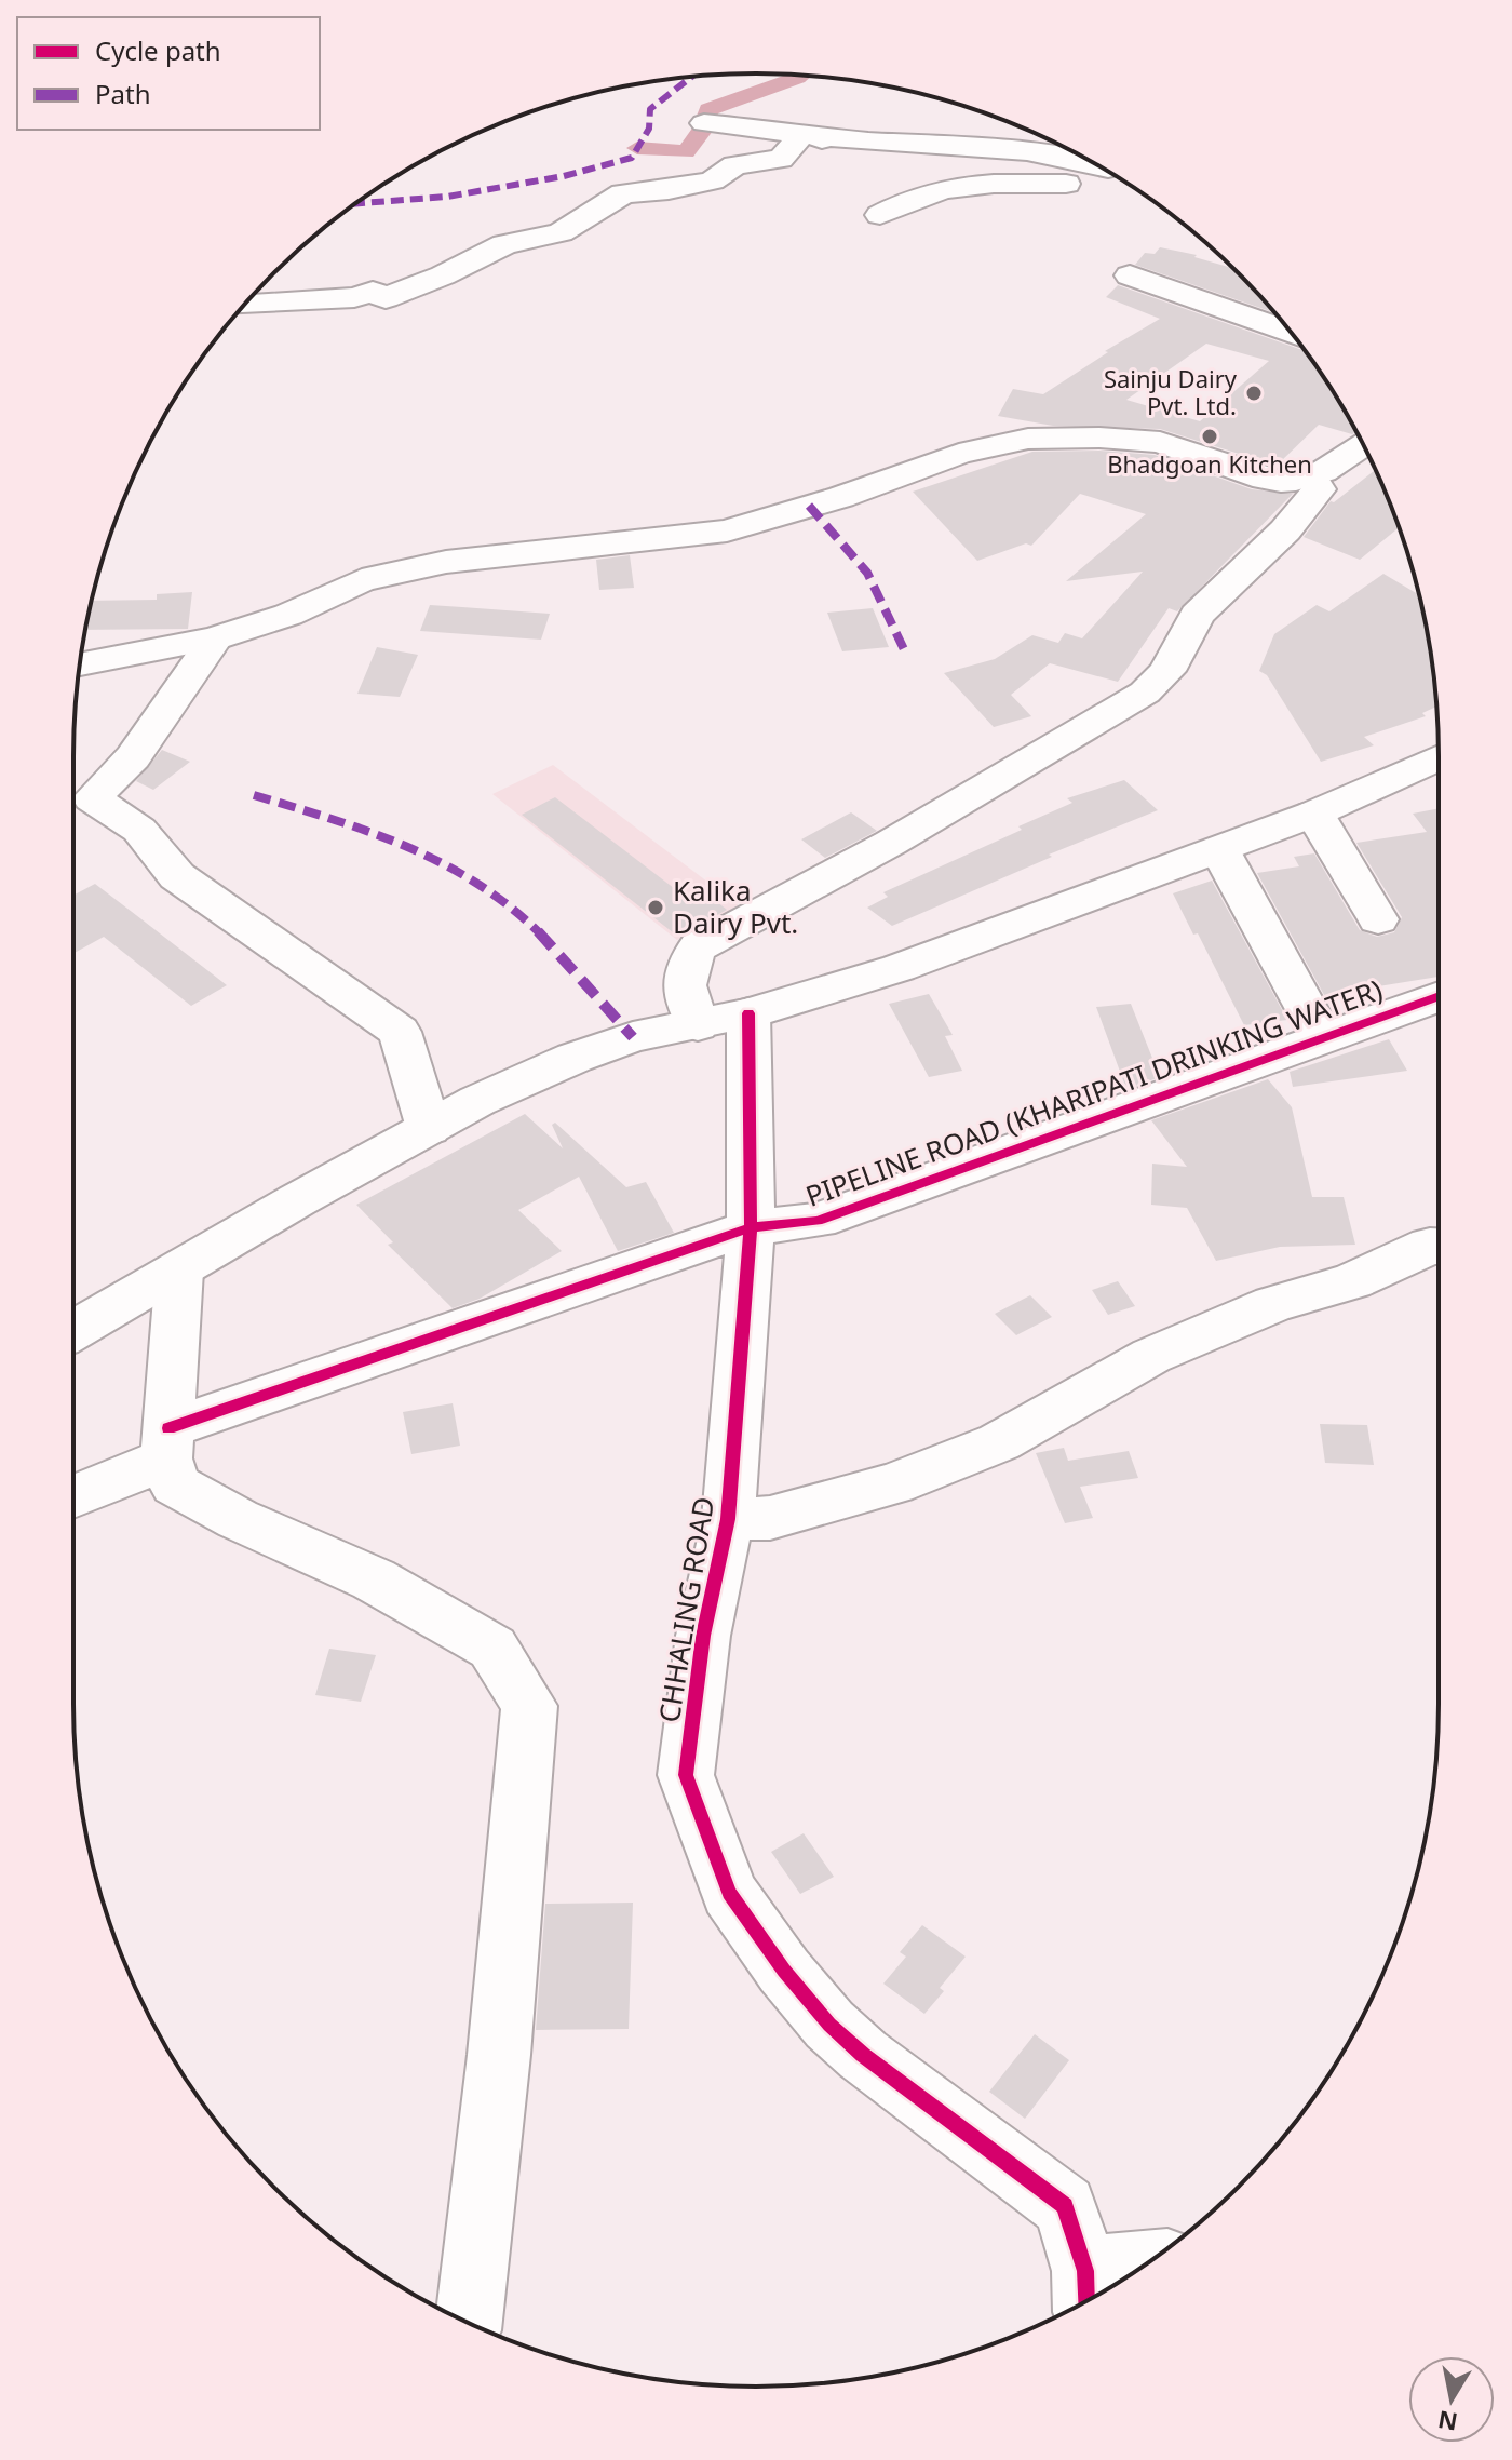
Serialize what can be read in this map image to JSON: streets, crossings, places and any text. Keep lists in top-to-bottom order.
{
  "streets": {
    "street": ["PIPELINE ROAD (KHARIPATI DRINKING WATER)", "CHHALING ROAD"]
  },
  "crossings": [
    ["PIPELINE ROAD (KHARIPATI DRINKING WATER)", "CHHALING ROAD"]
  ],
  "places": ["Sainju Dairy Pvt. Ltd.", "Bhadgoan Kitchen", "Kalika Dairy Pvt."],
  "legend": ["Cycle path", "Path"],
  "north": "bottom"
}
